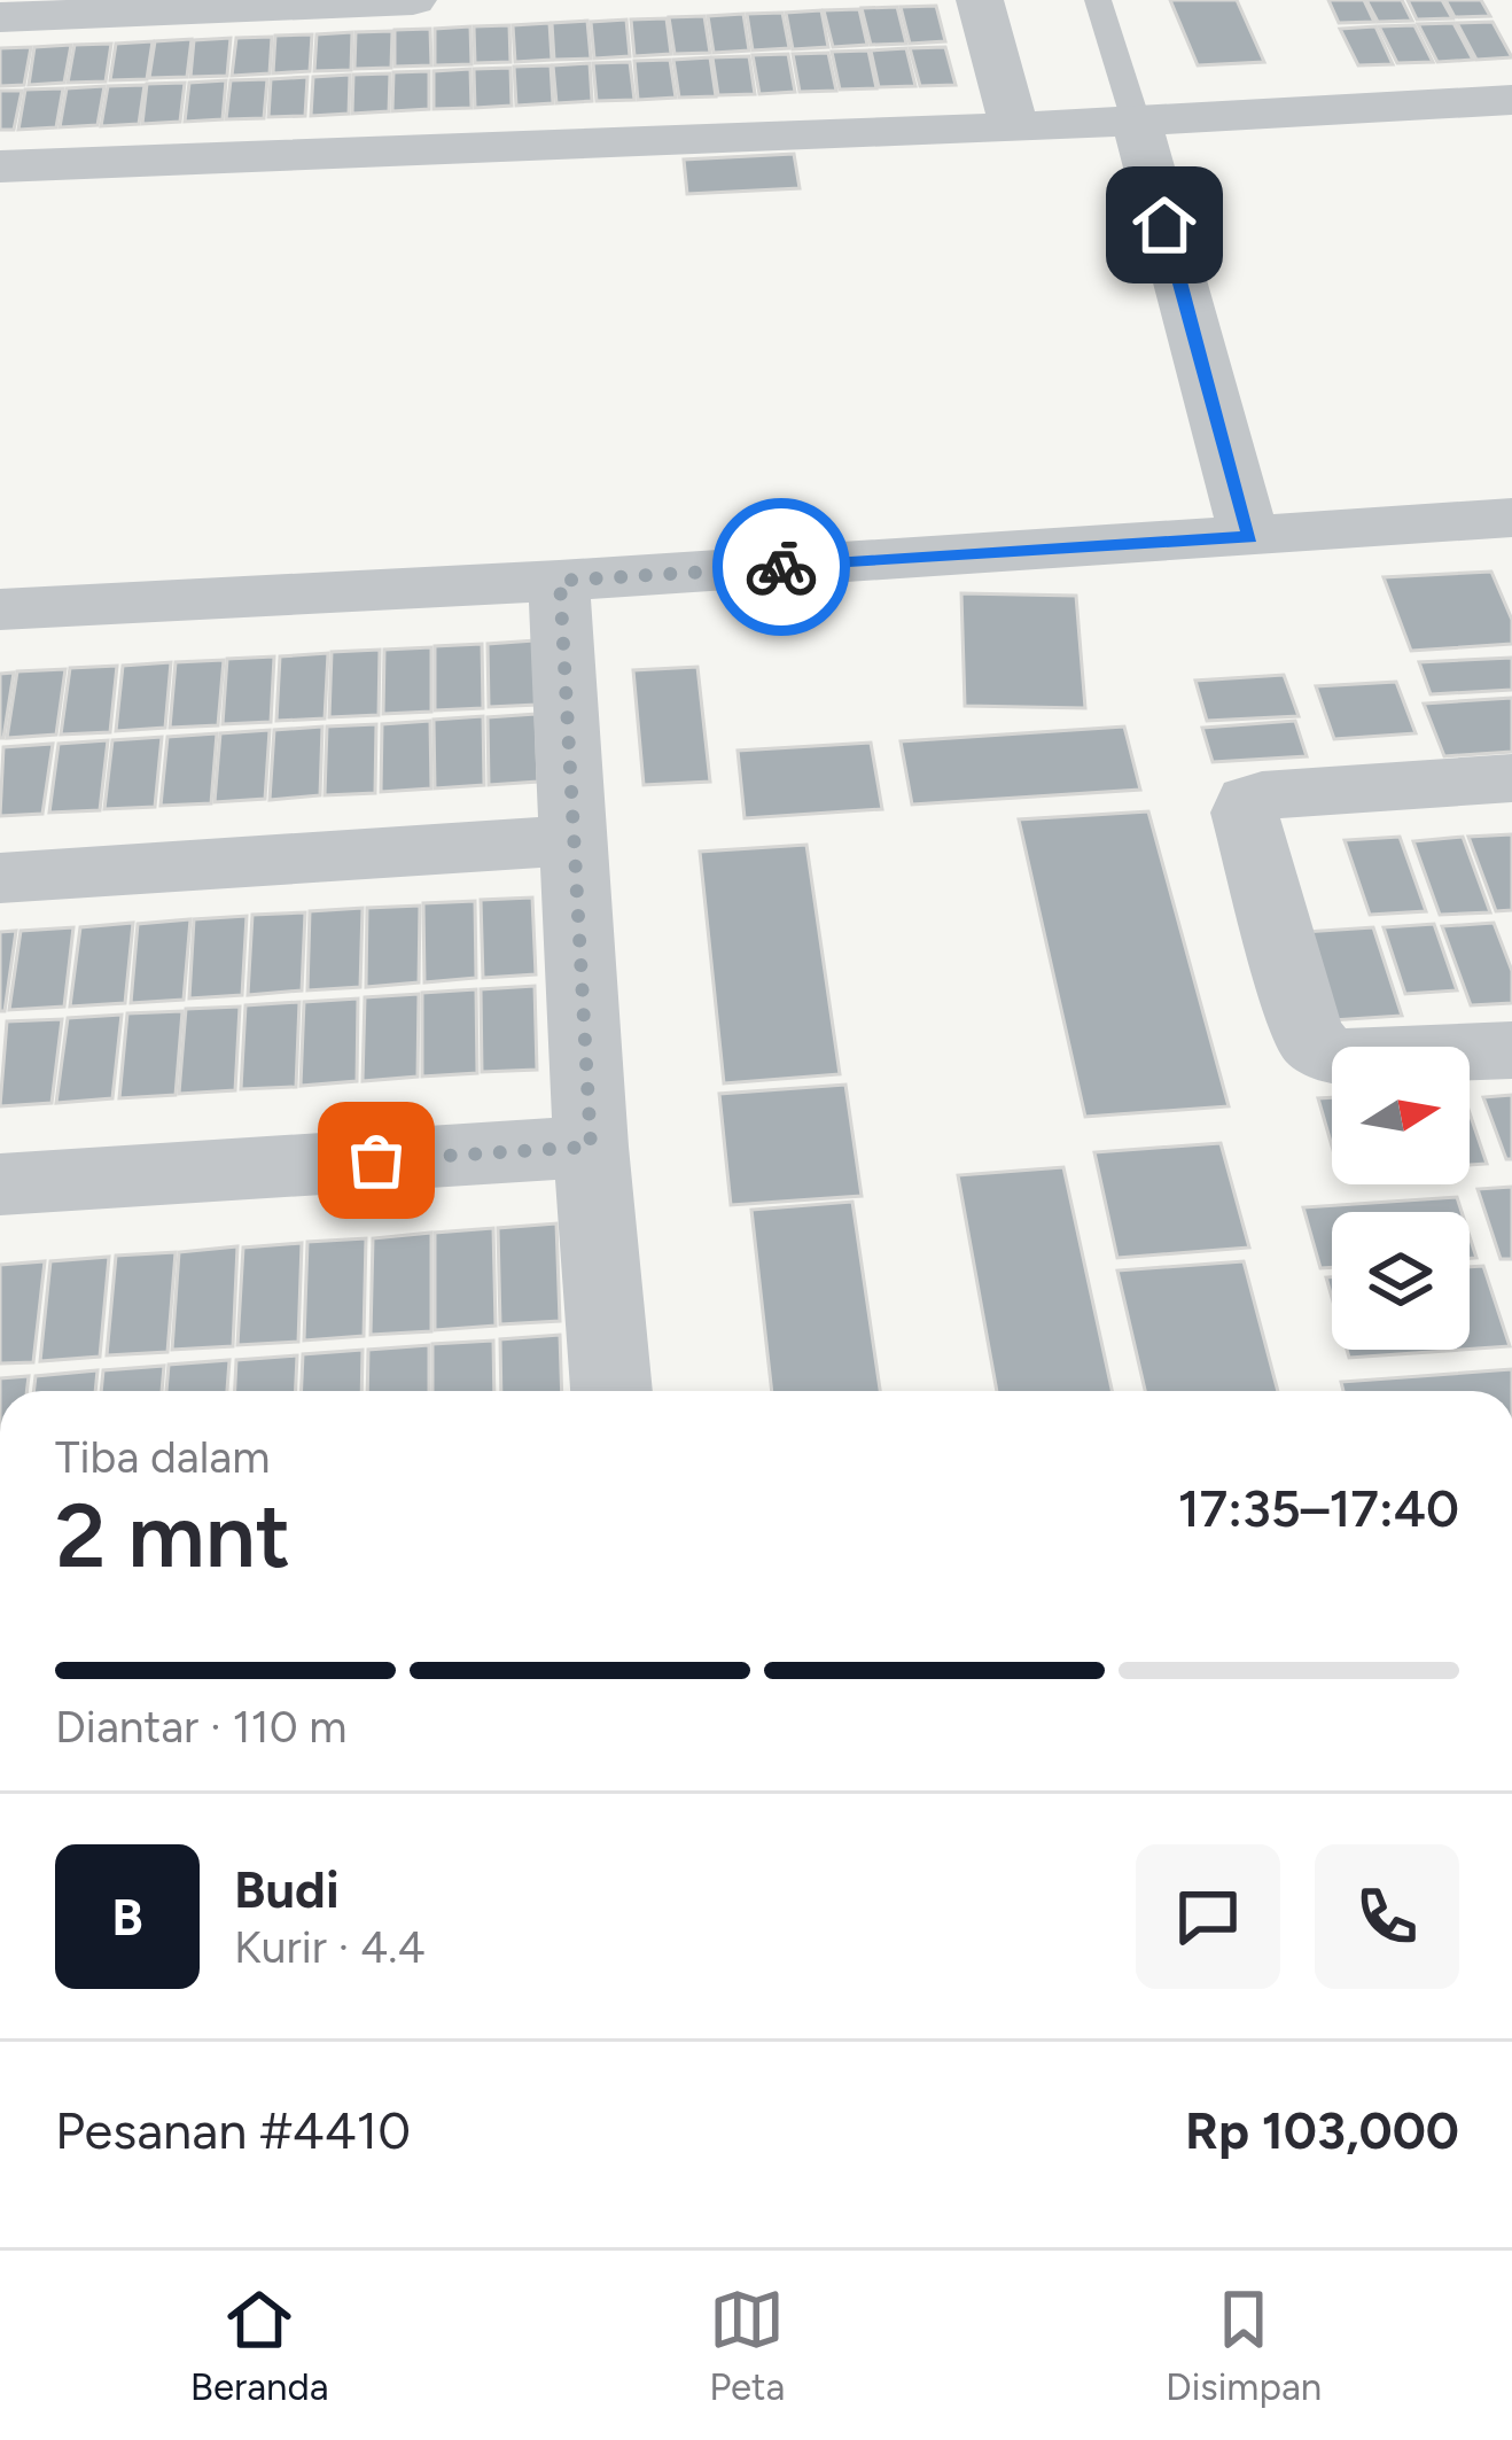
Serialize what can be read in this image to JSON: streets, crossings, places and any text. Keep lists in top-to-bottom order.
{
  "north": "right",
  "page": {
    "heading": ["2 mnt", "Tiba dalam", "17:35–17:40"],
    "panel": [
      "Budi",
      "Kurir · 4.4",
      "Pesanan #4410",
      "Rp 103,000"
    ],
    "bar": "Diantar · 110 m",
    "round": "B",
    "tabs": ["Beranda", "Peta", "Disimpan"]
  }
}
